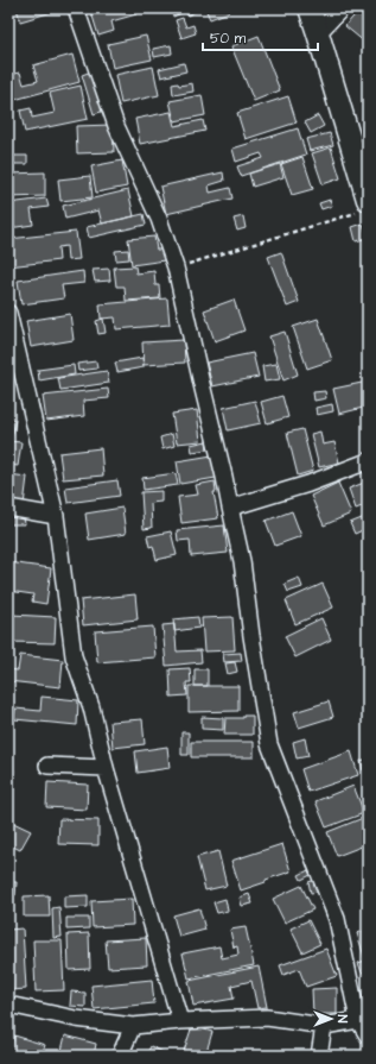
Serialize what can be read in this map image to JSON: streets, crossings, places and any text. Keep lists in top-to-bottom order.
{
  "scale_bar": "50 m",
  "north": "right"
}
